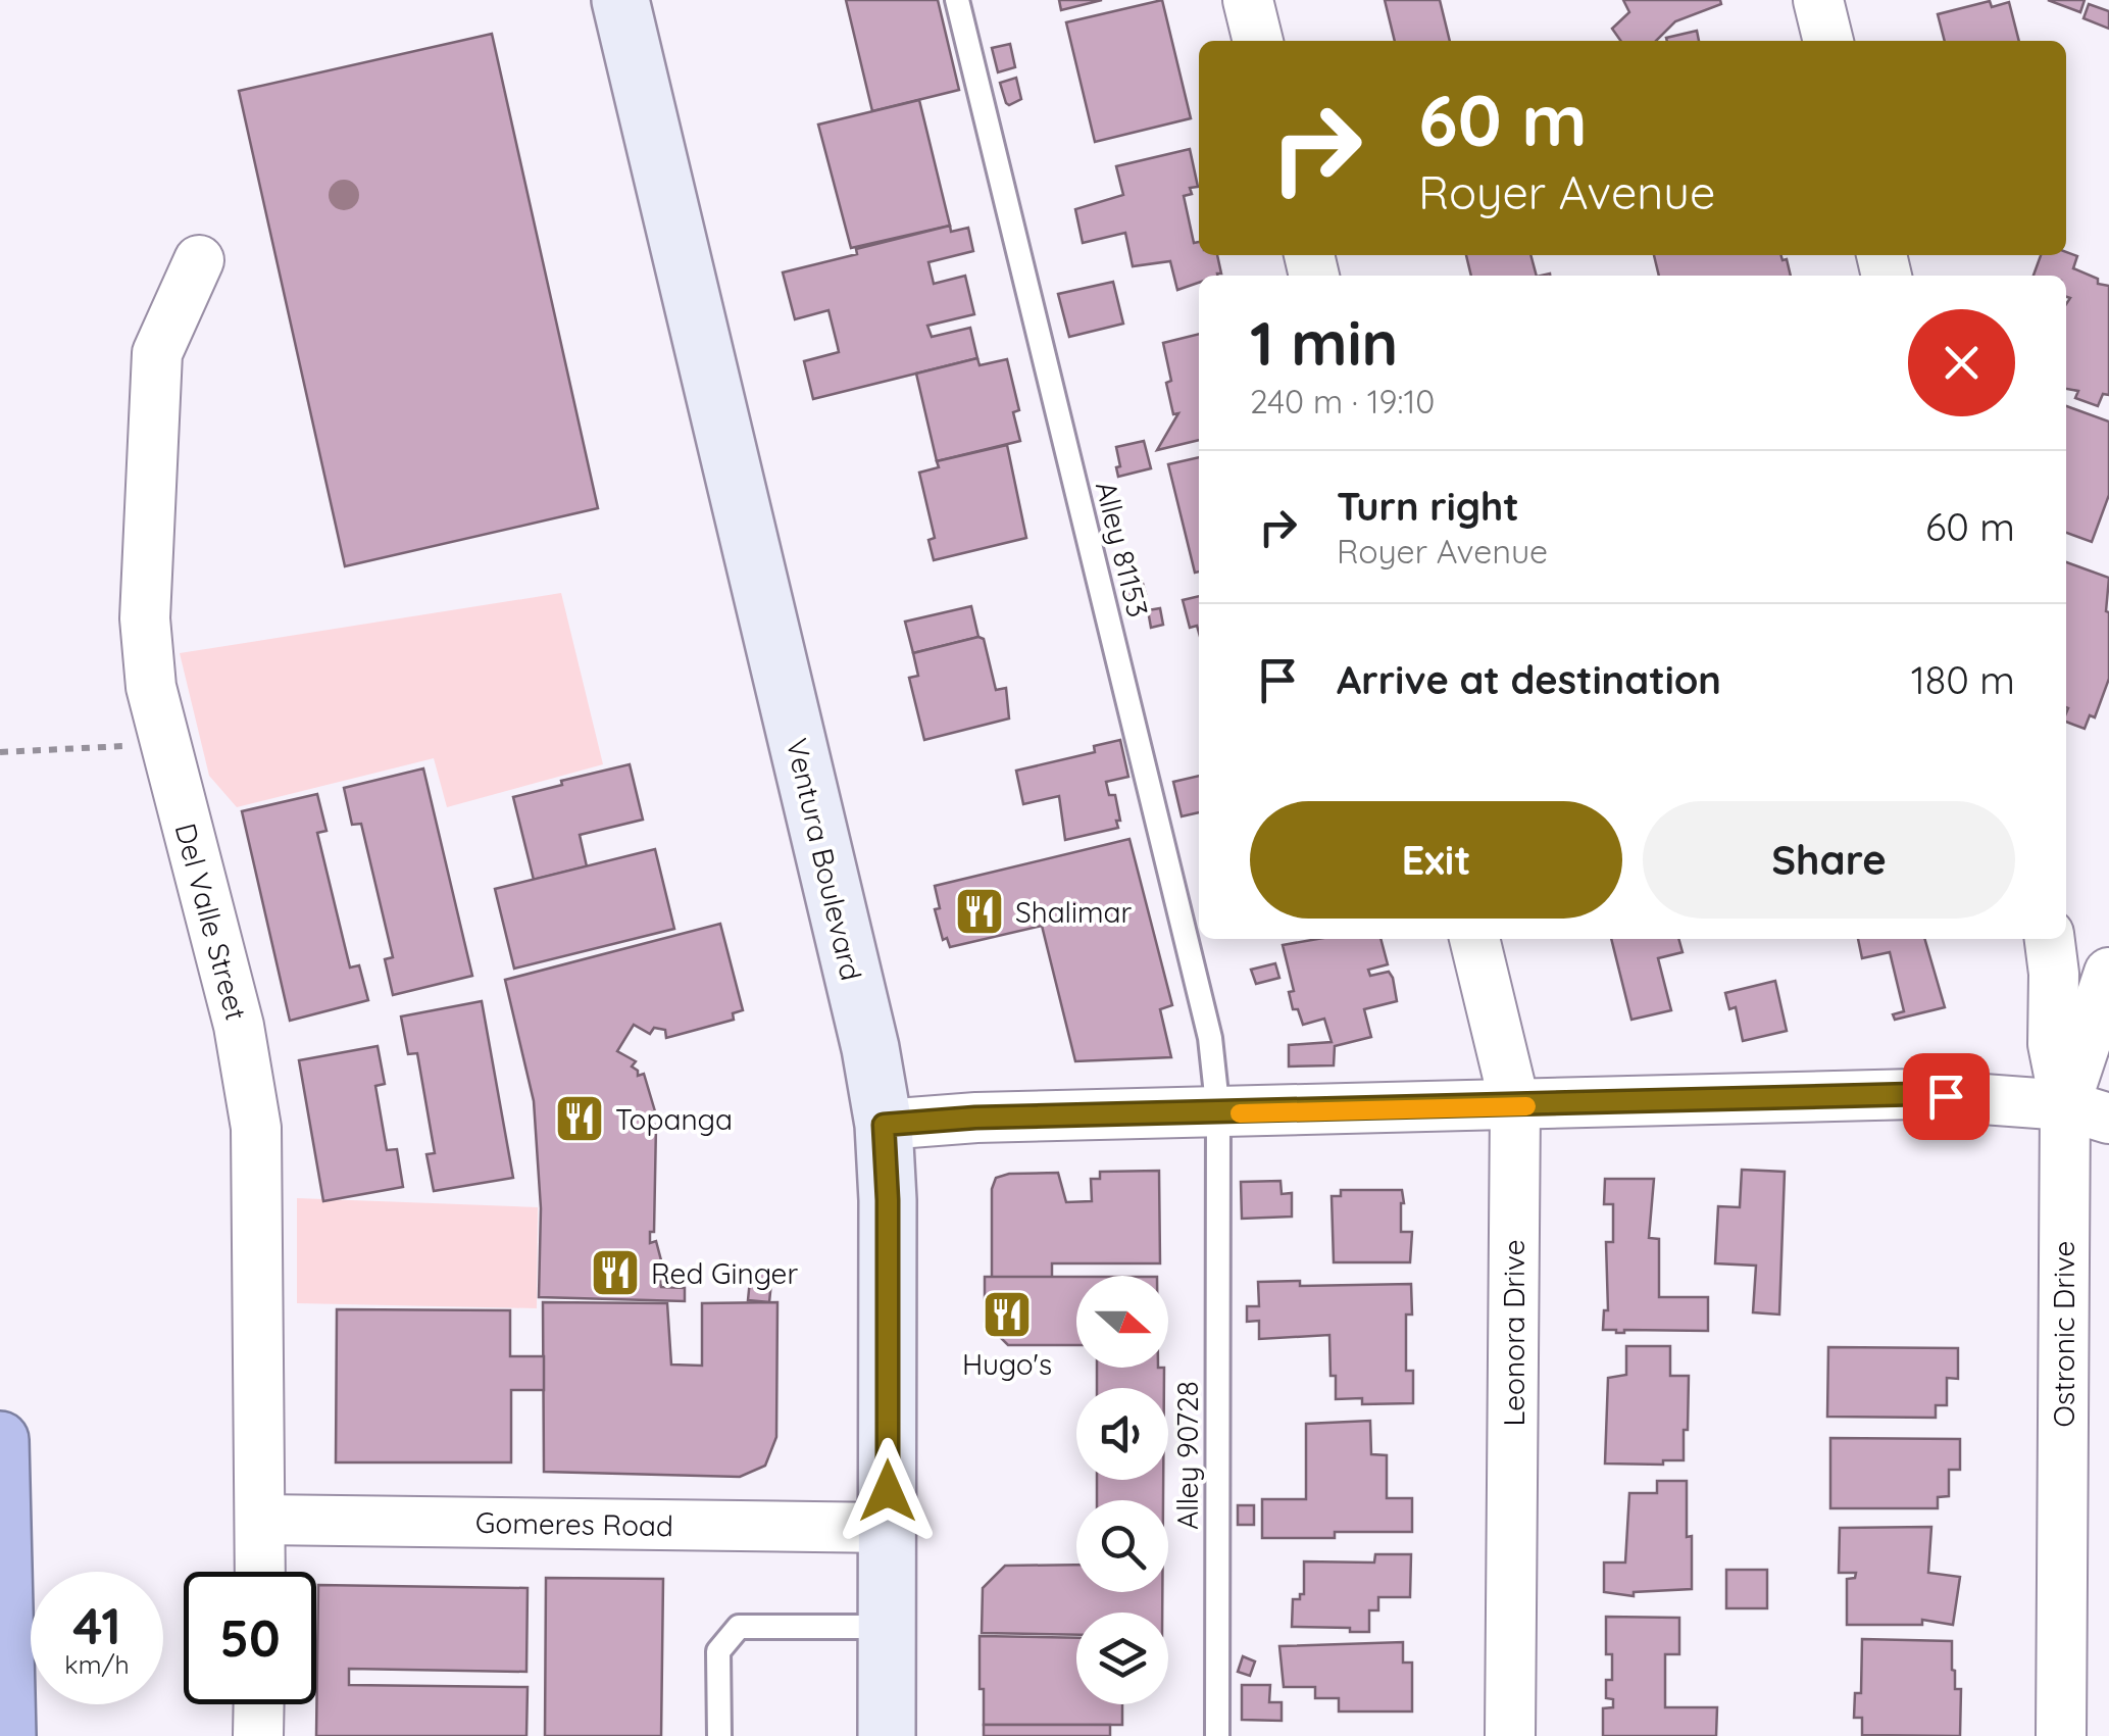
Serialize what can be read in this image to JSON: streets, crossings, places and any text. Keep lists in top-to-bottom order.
{
  "streets": {
    "main road": ["Ventura Boulevard"],
    "street": [
      "Del Valle Street",
      "Leonora Drive",
      "Ostronic Drive",
      "Gomeres Road"
    ],
    "lane": ["Alley 81153", "Alley 90728"]
  },
  "crossings": [
    ["Alley 81153", "Alley 90728"],
    ["Ventura Boulevard", "Gomeres Road"],
    ["Del Valle Street", "Gomeres Road"]
  ],
  "places": {
    "restaurant": [
      "Shalimar",
      "Topanga",
      "Red Ginger",
      "Hugo's"
    ]
  },
  "north": "right",
  "page": {
    "turn": ["60 m", "Royer Avenue"],
    "heading": ["1 min", "240 m · 19:10"],
    "list": [
      {
        "name": "Turn right",
        "note": "Royer Avenue",
        "value": "60 m"
      },
      {
        "name": "Arrive at destination",
        "value": "180 m"
      }
    ],
    "buttons": ["Exit", "Share"],
    "speed": "41 km/h",
    "limit": "50"
  }
}
